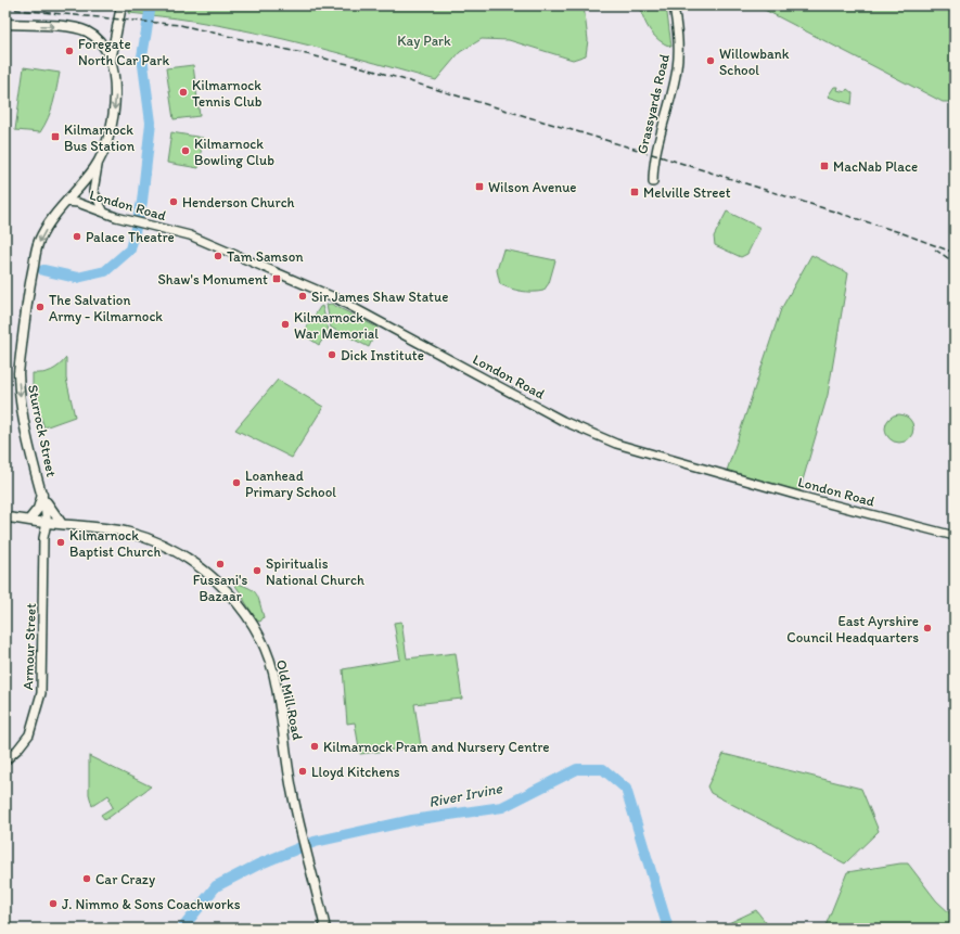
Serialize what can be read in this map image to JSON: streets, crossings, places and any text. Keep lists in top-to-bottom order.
{
  "streets": {
    "main road": [
      "Grassyards Road",
      "London Road",
      "Sturrock Street",
      "Armour Street",
      "Old Mill Road"
    ]
  },
  "crossings": [
    ["London Road", "Sturrock Street"],
    ["Sturrock Street", "Armour Street"],
    ["Sturrock Street", "Old Mill Road"],
    ["Armour Street", "Old Mill Road"]
  ],
  "one_way": ["Sturrock Street"],
  "water": ["River Irvine"],
  "parks": ["Kay Park"],
  "places": {
    "other": [
      "Foregate North Car Park",
      "Willowbank School",
      "Kilmarnock Tennis Club",
      "Kilmarnock Bowling Club",
      "Henderson Church",
      "Palace Theatre",
      "Tam Samson",
      "Sir James Shaw Statue",
      "The Salvation Army - Kilmarnock",
      "Kilmarnock War Memorial",
      "Dick Institute",
      "Loanhead Primary School",
      "Kilmarnock Baptist Church",
      "Fussani's Bazaar",
      "Spiritualis National Church",
      "East Ayrshire Council Headquarters",
      "Kilmarnock Pram and Nursery Centre",
      "Lloyd Kitchens",
      "Car Crazy",
      "J. Nimmo & Sons Coachworks"
    ],
    "transit": [
      "Kilmarnock Bus Station",
      "MacNab Place",
      "Wilson Avenue",
      "Melville Street",
      "Shaw's Monument"
    ]
  }
}
